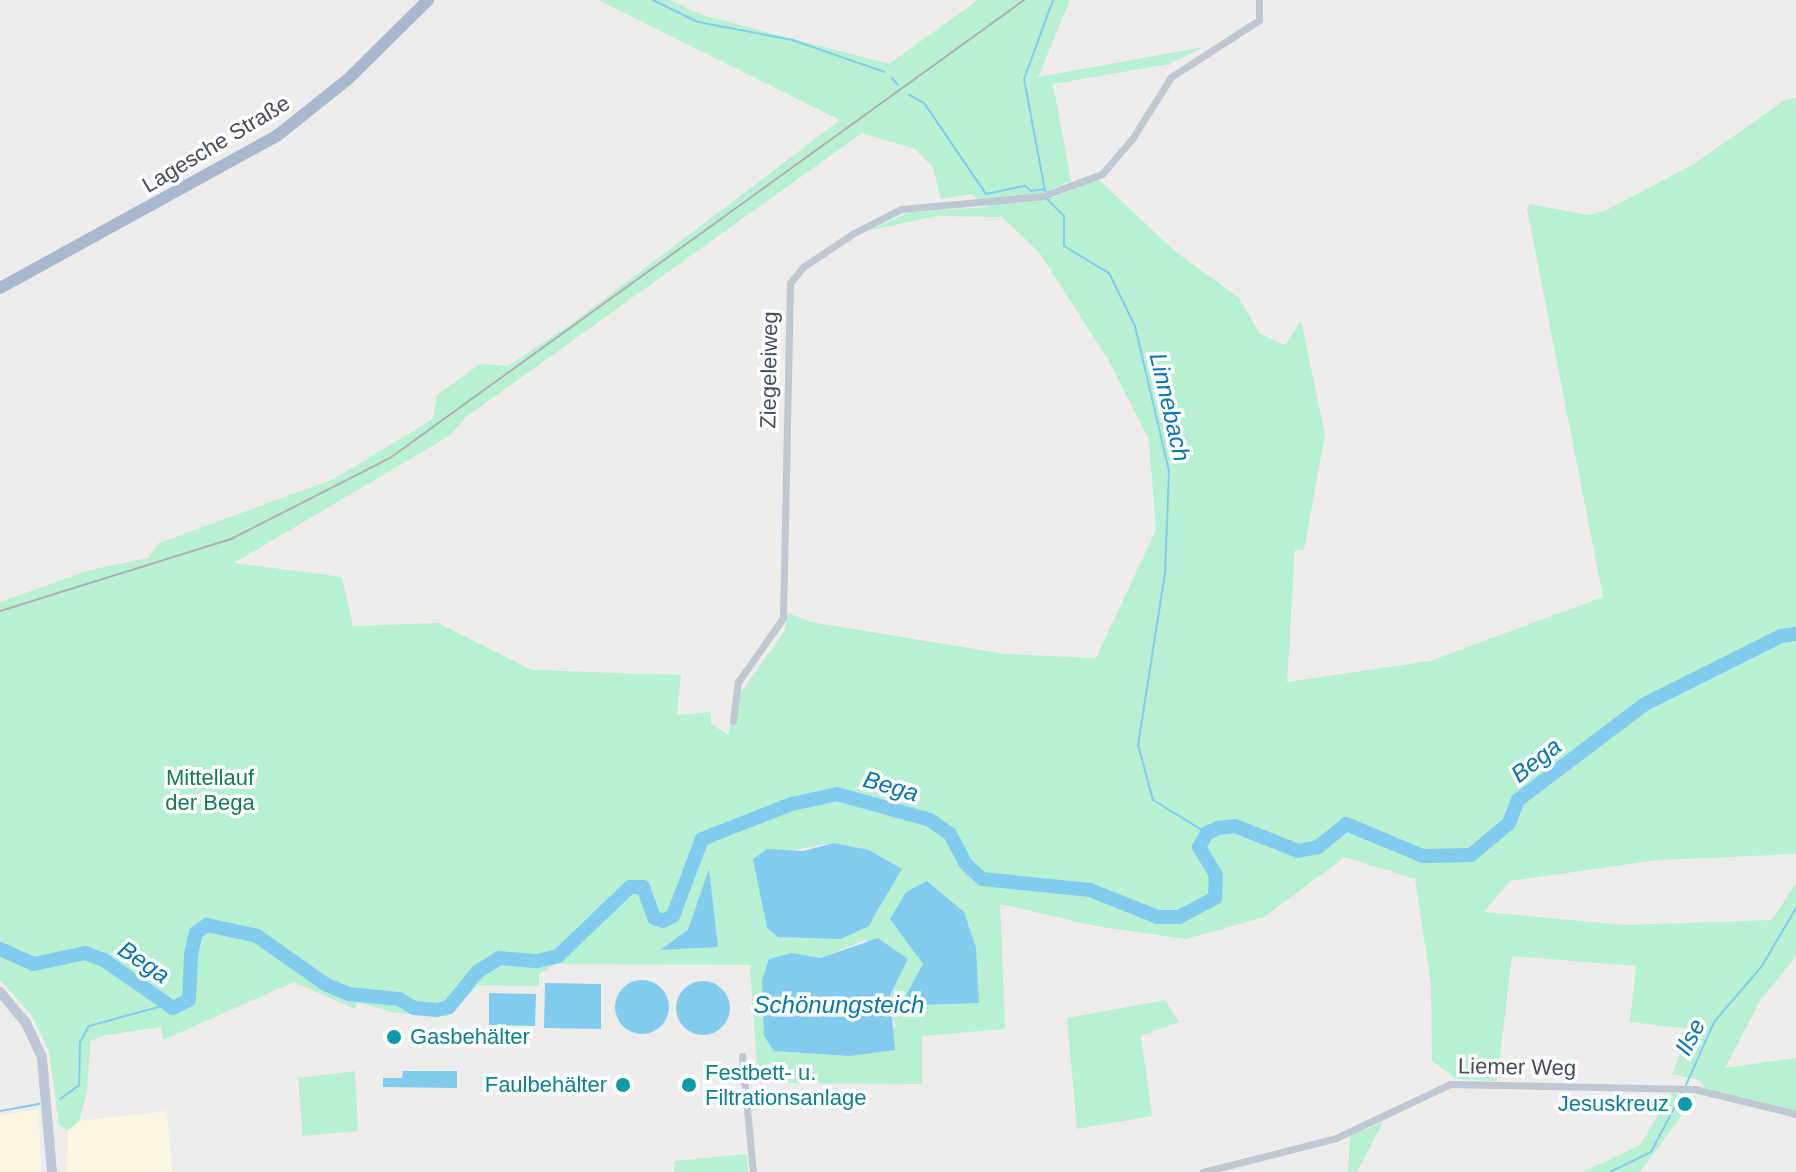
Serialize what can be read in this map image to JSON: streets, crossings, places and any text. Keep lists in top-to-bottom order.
{
  "streets": {
    "main road": ["Lagesche Straße"],
    "street": ["Ziegeleiweg", "Liemer Weg"]
  },
  "water": [
    "Linnebach",
    "Bega",
    "Schönungsteich",
    "Ilse"
  ],
  "parks": ["Mittellauf der Bega"],
  "places": [
    "Gasbehälter",
    "Faulbehälter",
    "Festbett- u. Filtrationsanlage",
    "Jesuskreuz"
  ]
}
